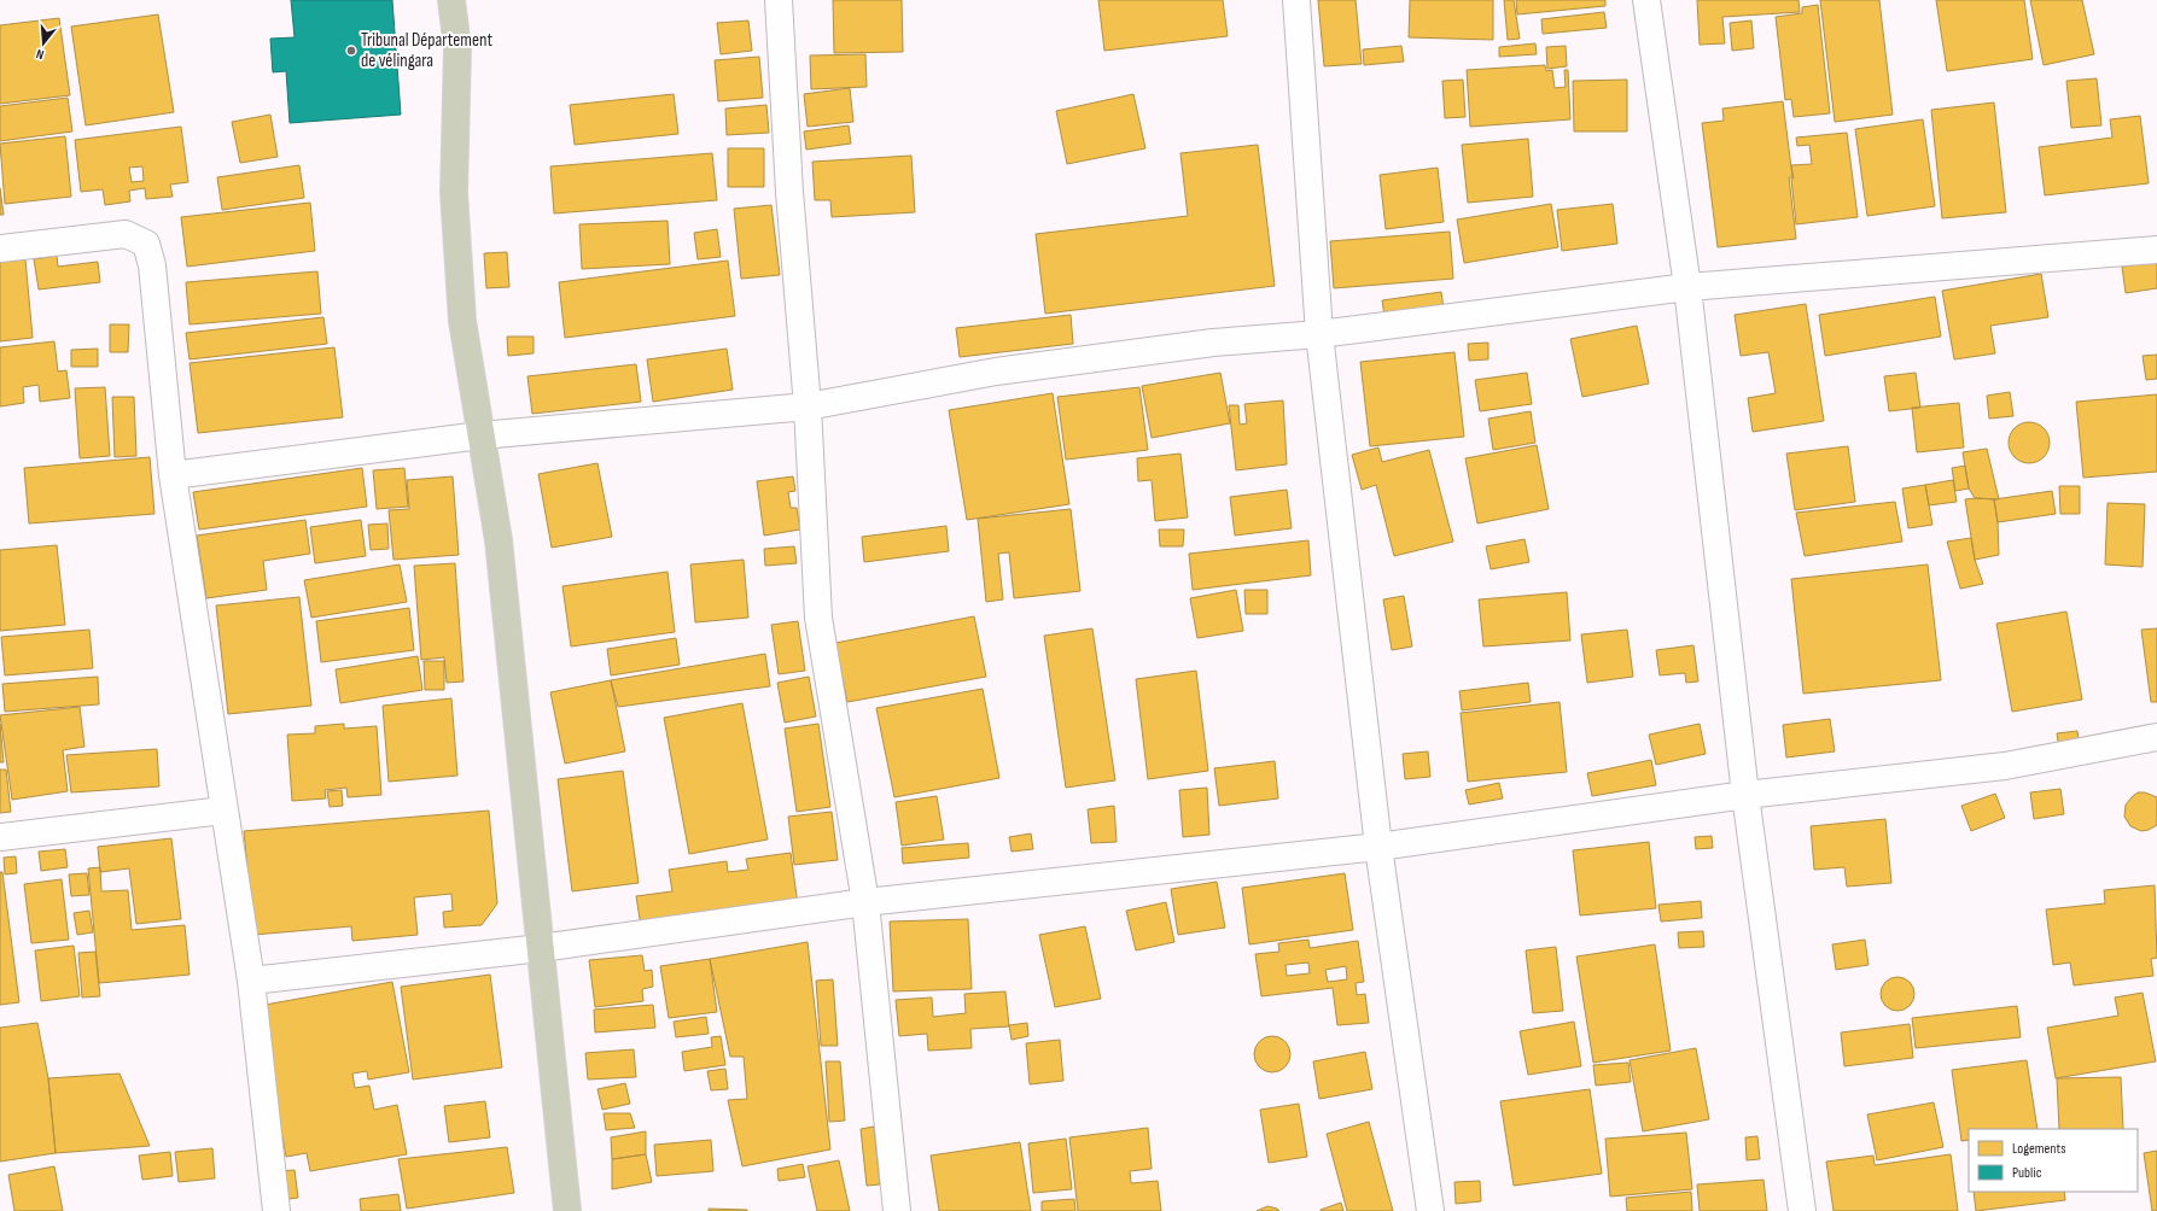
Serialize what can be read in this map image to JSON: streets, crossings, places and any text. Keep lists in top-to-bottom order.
{
  "places": ["Tribunal Département de vélingara"],
  "legend": ["Logements", "Public"],
  "north": "bottom"
}
